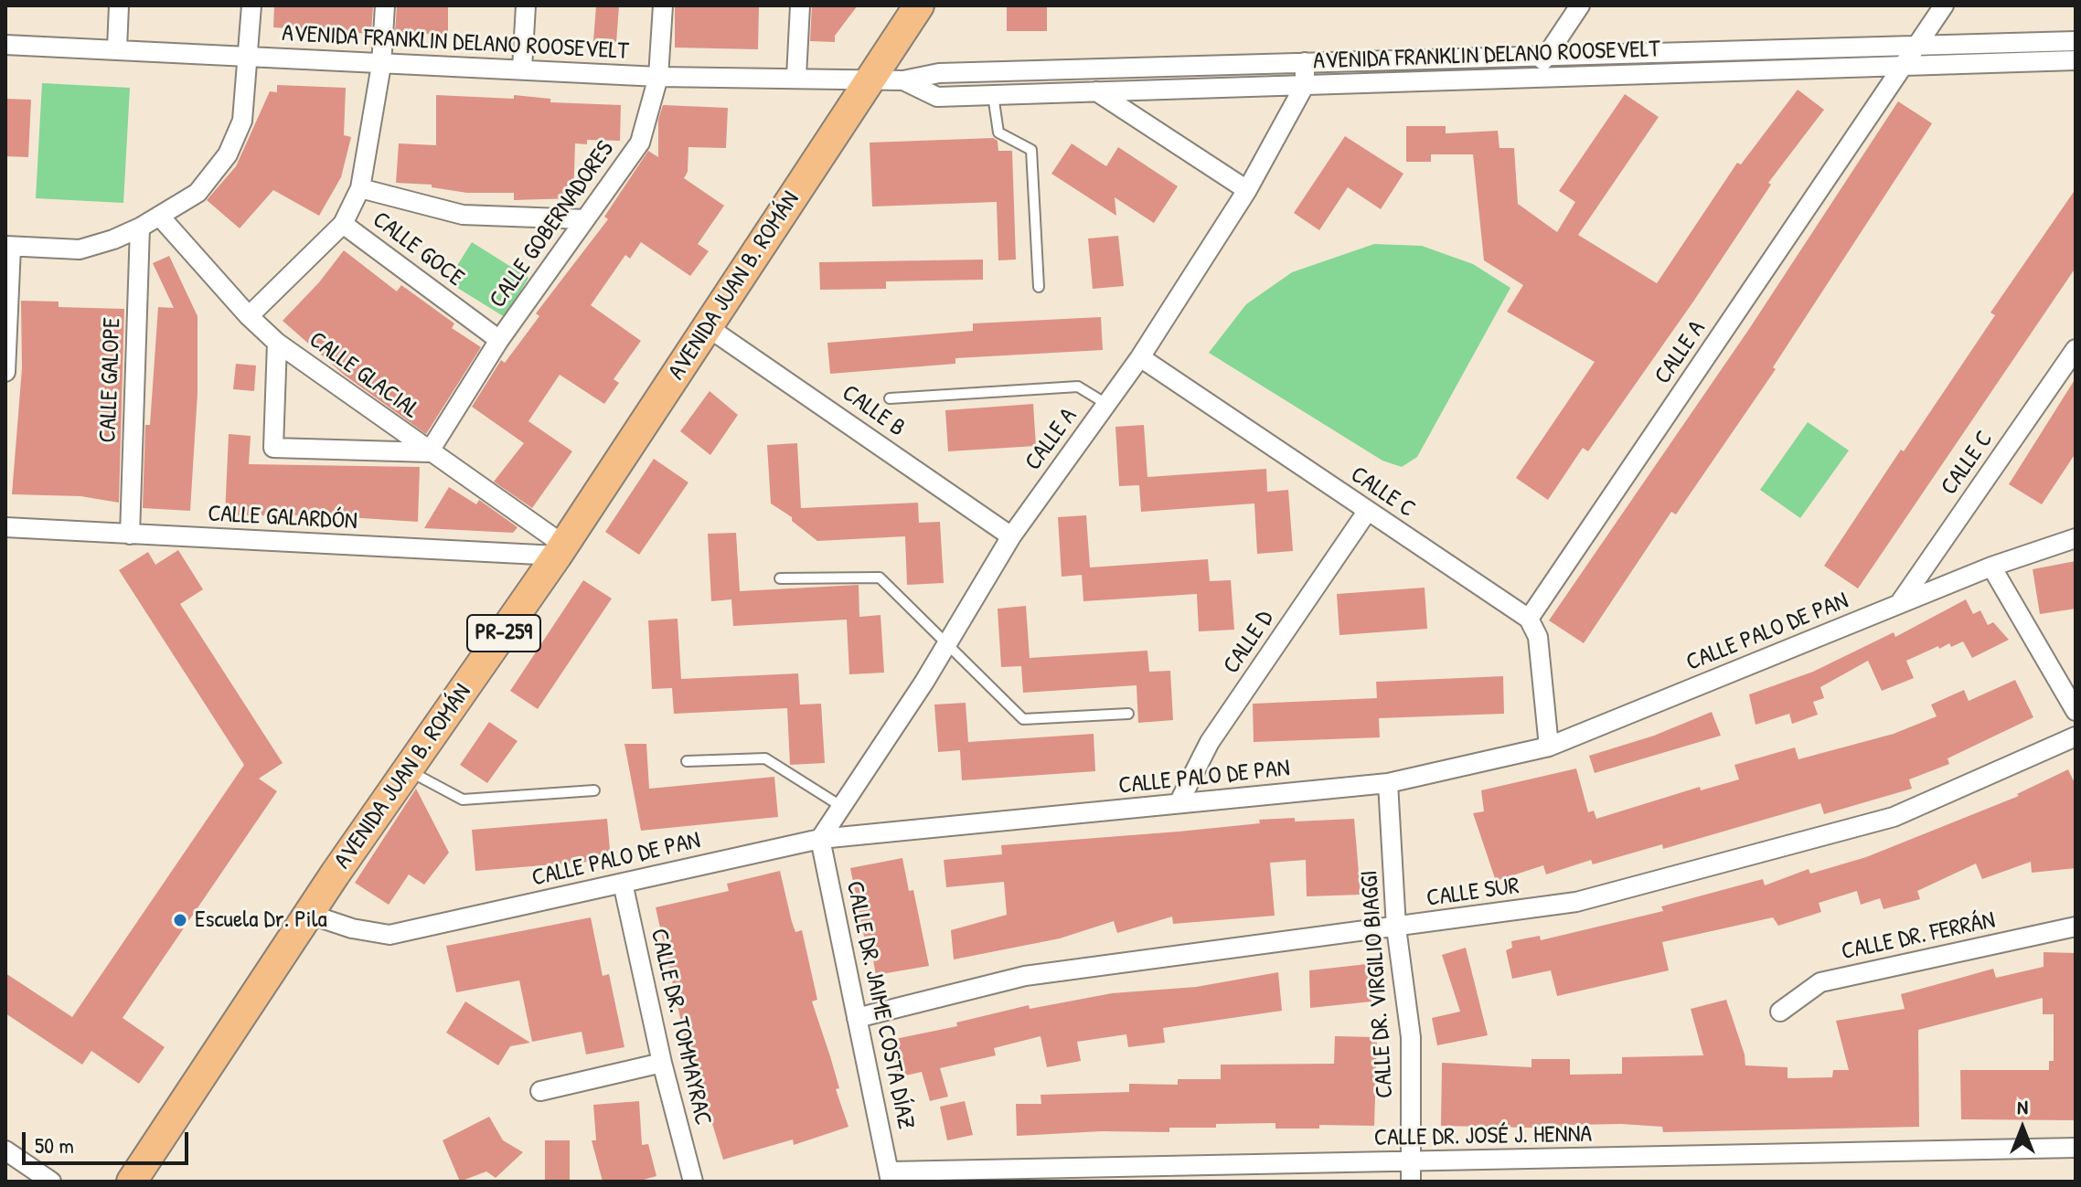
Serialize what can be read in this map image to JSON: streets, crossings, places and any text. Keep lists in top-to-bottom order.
{
  "streets": {
    "main road": ["AVENIDA JUAN B. ROMÁN", "PR-259"],
    "street": [
      "AVENIDA FRANKLIN DELANO ROOSEVELT",
      "CALLE GOBERNADORES",
      "CALLE GOCE",
      "CALLE A",
      "CALLE GLACIAL",
      "CALLE GALOPE",
      "CALLE B",
      "CALLE C",
      "CALLE GALARDÓN",
      "CALLE PALO DE PAN",
      "CALLE D",
      "CALLE SUR",
      "CALLE DR. FERRÁN",
      "CALLE DR. VIRGILIO BIAGGI",
      "CALLE DR. JAIME COSTA DÍAZ",
      "CALLE DR. TOMMAYRAC",
      "CALLE DR. JOSÉ J. HENNA"
    ]
  },
  "crossings": [
    ["AVENIDA FRANKLIN DELANO ROOSEVELT", "CALLE GOBERNADORES"],
    ["AVENIDA FRANKLIN DELANO ROOSEVELT", "AVENIDA JUAN B. ROMÁN"],
    ["AVENIDA FRANKLIN DELANO ROOSEVELT", "CALLE A"],
    ["AVENIDA FRANKLIN DELANO ROOSEVELT", "PR-259"],
    ["CALLE GOBERNADORES", "CALLE GOCE"],
    ["CALLE GOBERNADORES", "CALLE GLACIAL"],
    ["AVENIDA JUAN B. ROMÁN", "CALLE GLACIAL"],
    ["AVENIDA JUAN B. ROMÁN", "CALLE B"],
    ["AVENIDA JUAN B. ROMÁN", "CALLE GALARDÓN"],
    ["AVENIDA JUAN B. ROMÁN", "CALLE PALO DE PAN"],
    ["AVENIDA JUAN B. ROMÁN", "PR-259"],
    ["CALLE A", "CALLE B"],
    ["CALLE A", "CALLE C"],
    ["CALLE A", "CALLE PALO DE PAN"],
    ["CALLE A", "CALLE DR. JAIME COSTA DÍAZ"],
    ["CALLE GLACIAL", "CALLE GALARDÓN"],
    ["CALLE GALOPE", "CALLE GALARDÓN"],
    ["CALLE C", "CALLE PALO DE PAN"],
    ["CALLE C", "CALLE D"],
    ["CALLE PALO DE PAN", "CALLE D"],
    ["CALLE PALO DE PAN", "CALLE DR. VIRGILIO BIAGGI"],
    ["CALLE PALO DE PAN", "CALLE DR. JAIME COSTA DÍAZ"],
    ["CALLE PALO DE PAN", "CALLE DR. TOMMAYRAC"],
    ["CALLE SUR", "CALLE DR. VIRGILIO BIAGGI"],
    ["CALLE SUR", "CALLE DR. JAIME COSTA DÍAZ"],
    ["CALLE DR. VIRGILIO BIAGGI", "CALLE DR. JOSÉ J. HENNA"],
    ["CALLE DR. JAIME COSTA DÍAZ", "CALLE DR. JOSÉ J. HENNA"]
  ],
  "places": ["Escuela Dr. Pila"],
  "scale_bar": "50 m",
  "north": "top"
}
